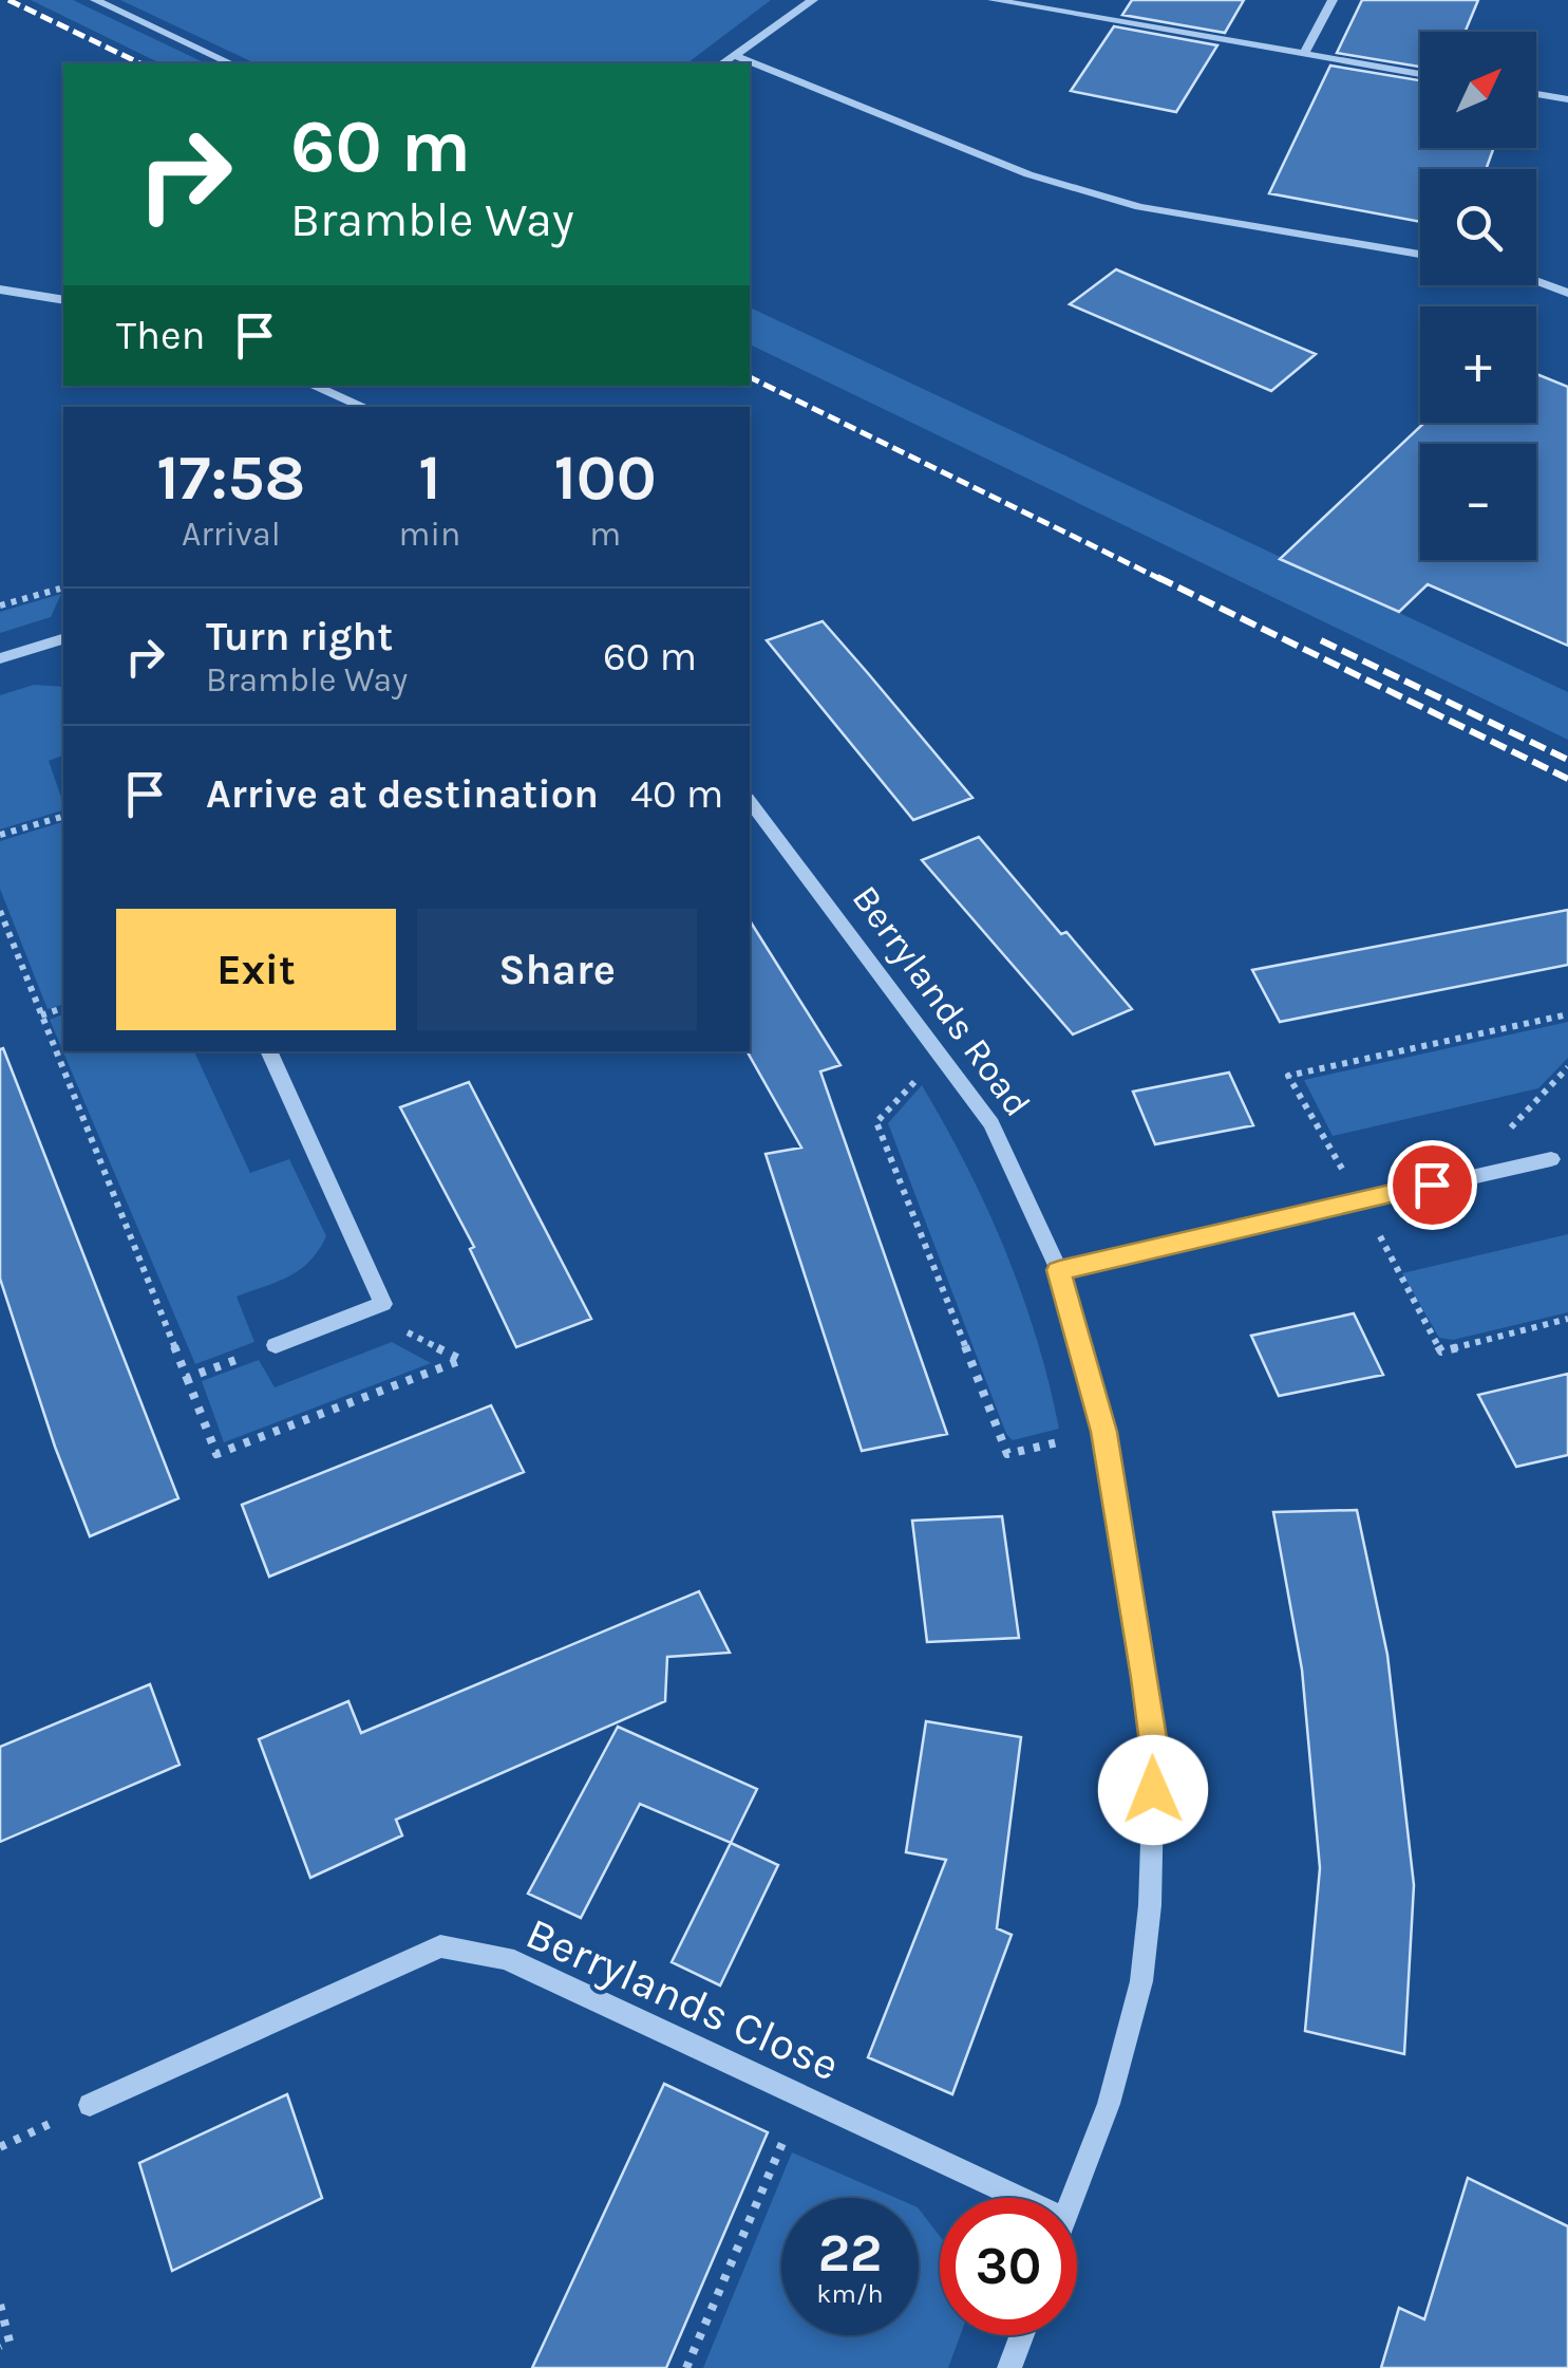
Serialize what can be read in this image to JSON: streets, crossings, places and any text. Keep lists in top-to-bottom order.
{
  "streets": {
    "street": ["Berrylands Road", "Berrylands Close"]
  },
  "north": "top right",
  "page": {
    "map_buttons": ["+", "−"],
    "turn": ["60 m", "Bramble Way"],
    "then": "Then",
    "eta": [
      "17:58",
      "Arrival",
      "1",
      "min",
      "100",
      "m"
    ],
    "list": [
      {
        "name": "Turn right",
        "note": "Bramble Way",
        "value": "60 m"
      },
      {
        "name": "Arrive at destination",
        "value": "40 m"
      }
    ],
    "buttons": ["Exit", "Share"],
    "speed": "22 km/h",
    "limit": "30"
  }
}
